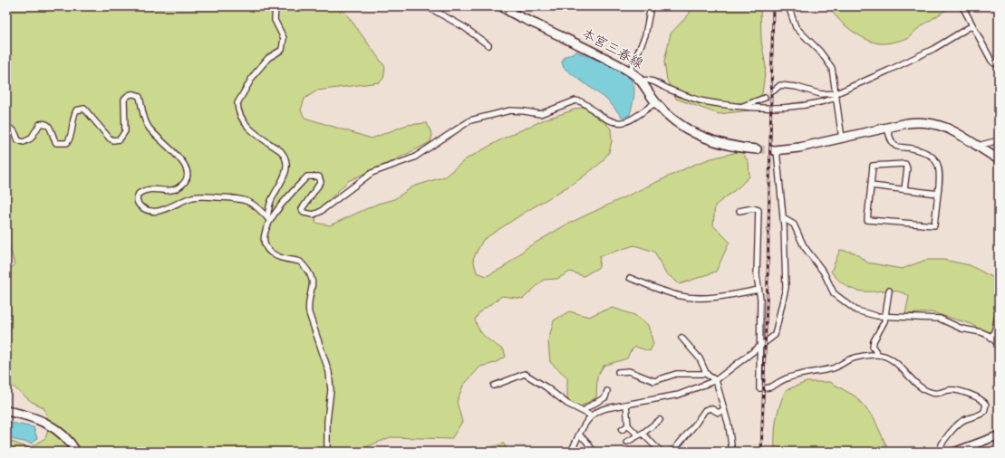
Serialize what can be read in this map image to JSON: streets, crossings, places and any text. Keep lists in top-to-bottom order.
{
  "streets": {
    "main road": ["本宮三春線"]
  }
}
